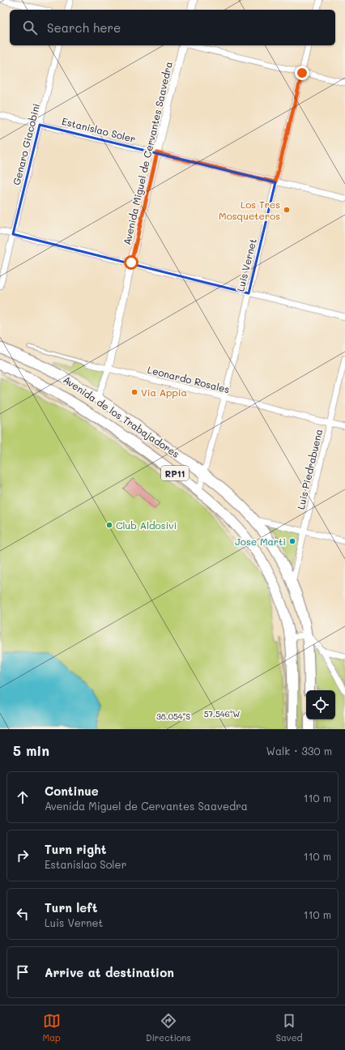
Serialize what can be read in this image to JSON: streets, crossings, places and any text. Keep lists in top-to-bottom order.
{
  "streets": {
    "main road": ["Avenida de los Trabajadores", "RP11"],
    "street": [
      "Estanislao Soler",
      "Genaro Giacobini",
      "Avenida Miguel de Cervantes Saavedra",
      "Luis Vernet",
      "Leonardo Rosales",
      "Luis Piedrabuena"
    ]
  },
  "crossings": [
    ["Estanislao Soler", "Genaro Giacobini"],
    ["Estanislao Soler", "Avenida Miguel de Cervantes Saavedra"],
    ["Estanislao Soler", "Luis Vernet"],
    ["Avenida Miguel de Cervantes Saavedra", "Leonardo Rosales"],
    ["Avenida Miguel de Cervantes Saavedra", "Avenida de los Trabajadores"],
    ["Luis Vernet", "Leonardo Rosales"],
    ["Luis Vernet", "Avenida de los Trabajadores"],
    ["Leonardo Rosales", "Luis Piedrabuena"],
    ["Avenida de los Trabajadores", "Luis Piedrabuena"]
  ],
  "places": [
    "Los Tres Mosqueteros",
    "Via Appia",
    "Club Aldosivi",
    "Jose Marti"
  ],
  "page": {
    "search": "Search here",
    "heading": ["5 min", "Walk · 330 m"],
    "list": [
      ["Continue", "Avenida Miguel de Cervantes Saavedra", "110 m"],
      ["Turn right", "Estanislao Soler", "110 m"],
      ["Turn left", "Luis Vernet", "110 m"],
      "Arrive at destination"
    ],
    "nav": ["Map", "Directions", "Saved"]
  },
  "coordinates": ["57.546°W", "38.054°S"]
}
